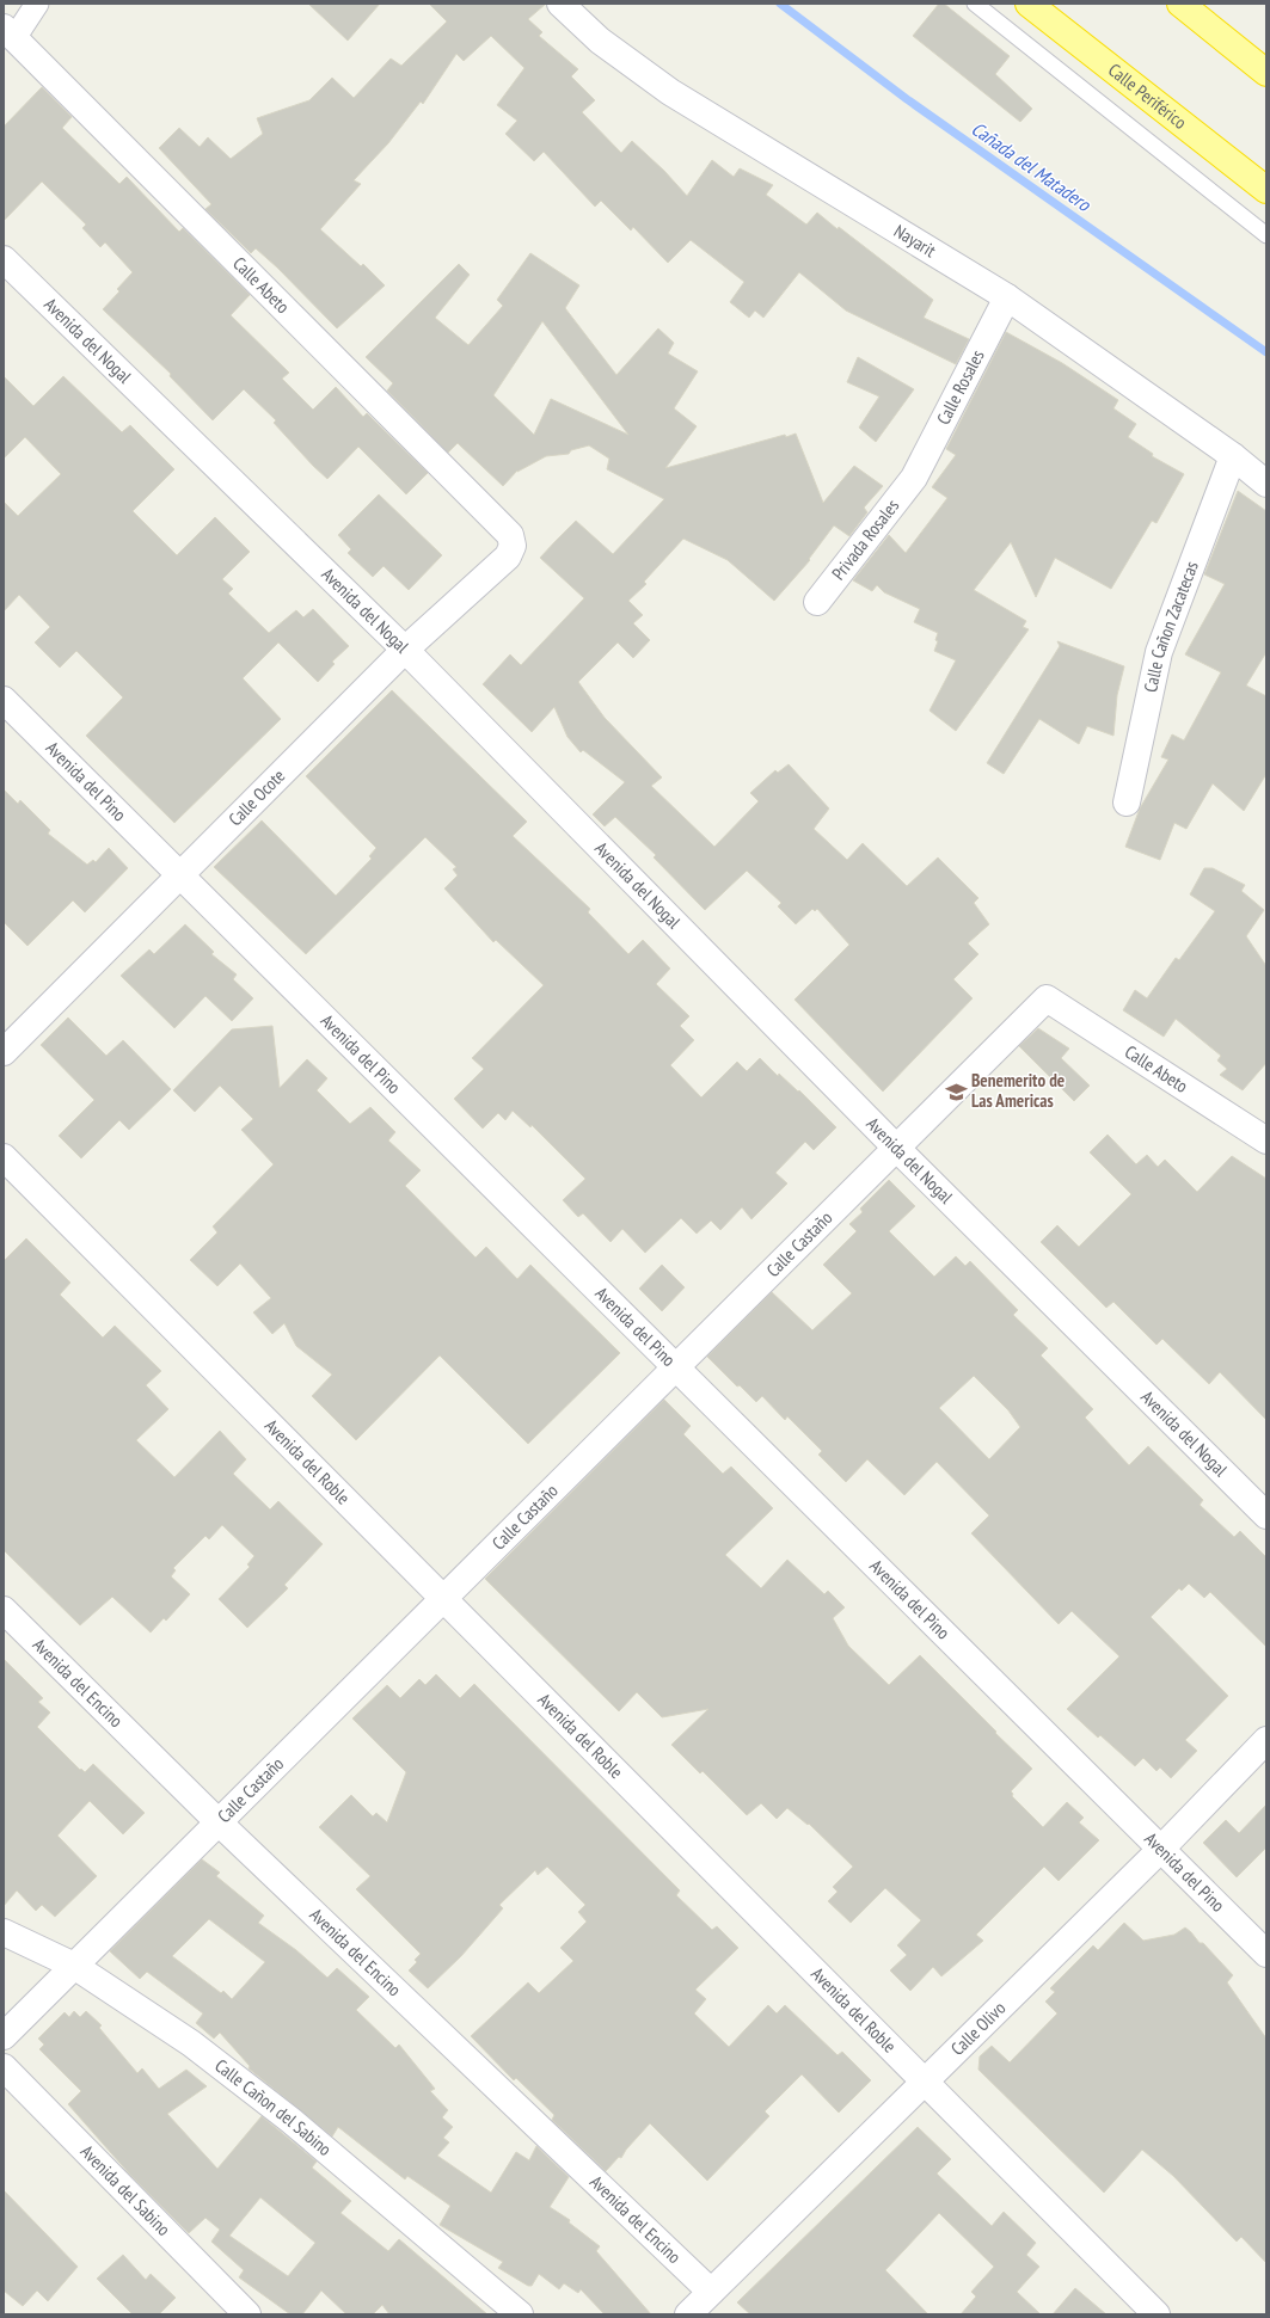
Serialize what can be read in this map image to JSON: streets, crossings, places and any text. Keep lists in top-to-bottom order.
{
  "streets": {
    "highway": ["Calle Periférico"],
    "street": [
      "Nayarit",
      "Calle Abeto",
      "Avenida del Nogal",
      "Calle Rosales",
      "Privada Rosales",
      "Calle Cañon Zacatecas",
      "Avenida del Pino",
      "Calle Ocote",
      "Calle Castaño",
      "Avenida del Roble",
      "Avenida del Encino",
      "Calle Olivo",
      "Calle Cañon del Sabino",
      "Avenida del Sabino"
    ]
  },
  "crossings": [
    ["Nayarit", "Calle Rosales"],
    ["Nayarit", "Calle Cañon Zacatecas"],
    ["Calle Abeto", "Calle Ocote"],
    ["Calle Abeto", "Calle Castaño"],
    ["Avenida del Nogal", "Calle Ocote"],
    ["Avenida del Nogal", "Calle Castaño"],
    ["Calle Rosales", "Privada Rosales"],
    ["Avenida del Pino", "Calle Ocote"],
    ["Avenida del Pino", "Calle Castaño"],
    ["Avenida del Pino", "Calle Olivo"],
    ["Calle Castaño", "Avenida del Roble"],
    ["Calle Castaño", "Avenida del Encino"],
    ["Calle Castaño", "Calle Cañon del Sabino"],
    ["Avenida del Roble", "Calle Olivo"],
    ["Avenida del Encino", "Calle Olivo"]
  ],
  "water": ["Cañada del Matadero"],
  "places": {
    "school or university": ["Benemerito de Las Americas"]
  }
}
